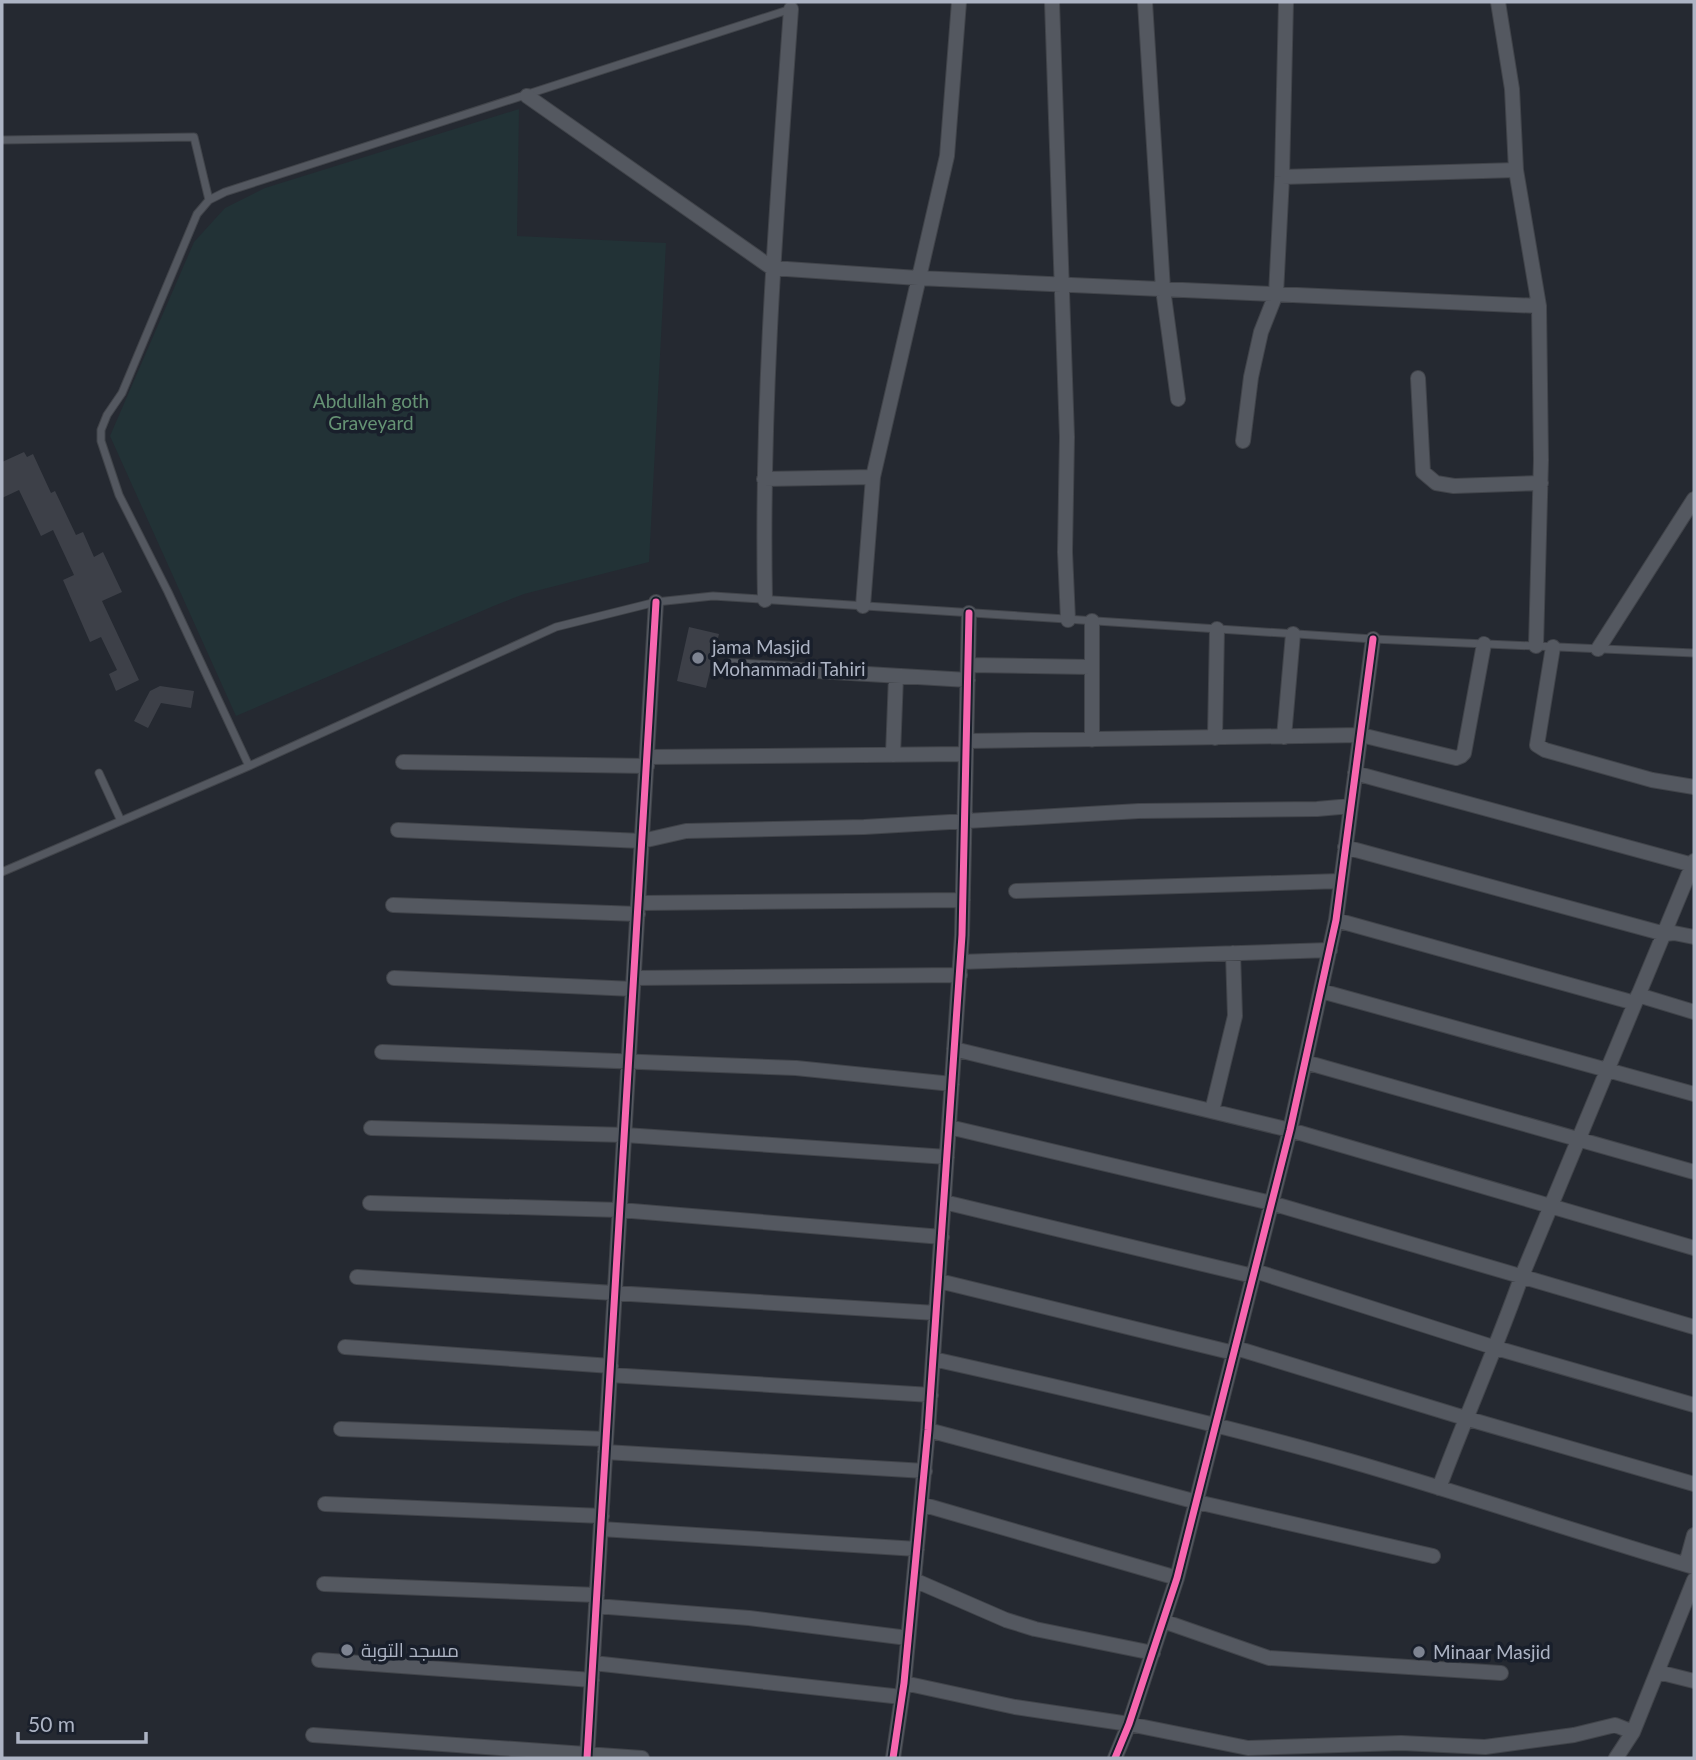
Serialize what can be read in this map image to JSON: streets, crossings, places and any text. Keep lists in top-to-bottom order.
{
  "parks": ["Abdullah goth Graveyard"],
  "places": ["jama Masjid Mohammadi Tahiri", "مسجد التوبة", "Minaar Masjid"],
  "scale_bar": "50 m"
}
